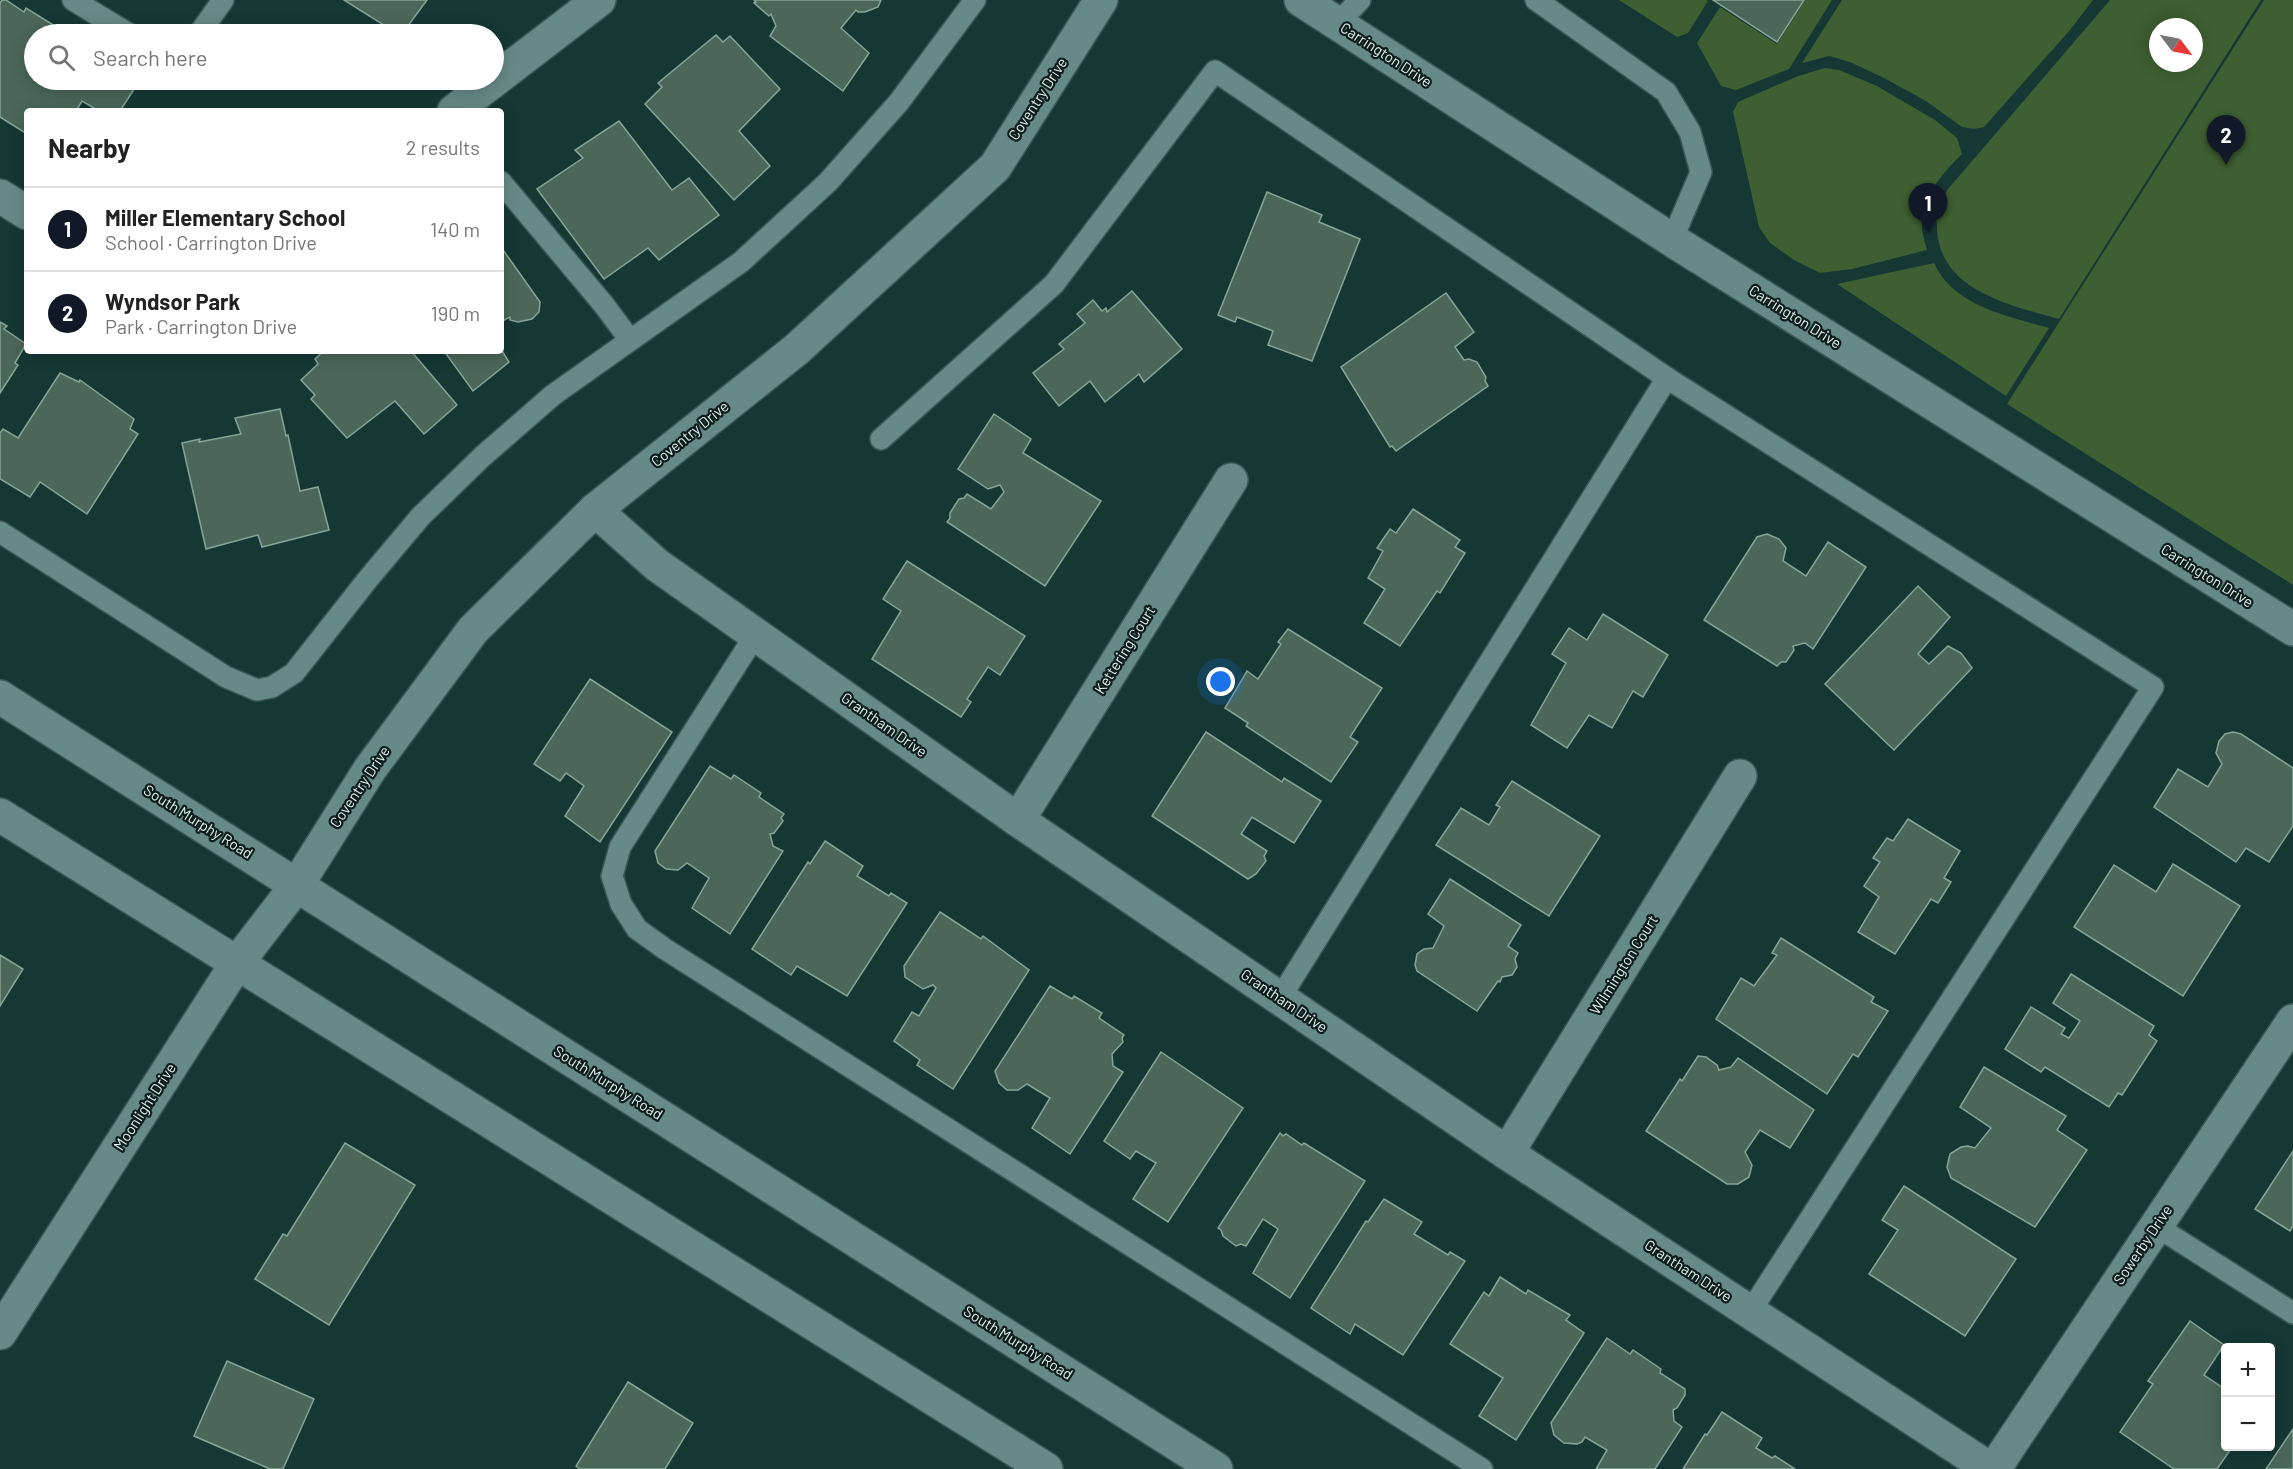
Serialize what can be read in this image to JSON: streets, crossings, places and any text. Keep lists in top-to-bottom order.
{
  "streets": {
    "street": [
      "Carrington Drive",
      "Coventry Drive",
      "Kettering Court",
      "Grantham Drive",
      "South Murphy Road",
      "Wilmington Court",
      "Moonlight Drive",
      "Sowerby Drive"
    ]
  },
  "crossings": [
    ["Coventry Drive", "Grantham Drive"],
    ["Coventry Drive", "South Murphy Road"],
    ["Coventry Drive", "Moonlight Drive"],
    ["Kettering Court", "Grantham Drive"],
    ["Grantham Drive", "Wilmington Court"],
    ["Grantham Drive", "Sowerby Drive"],
    ["South Murphy Road", "Moonlight Drive"]
  ],
  "north": "bottom right",
  "page": {
    "search": "Search here",
    "heading": ["Nearby", "2 results"],
    "pins": ["2", "1"],
    "list": [
      {
        "mark": "1",
        "name": "Miller Elementary School",
        "note": "School · Carrington Drive",
        "value": "140 m"
      },
      {
        "mark": "2",
        "name": "Wyndsor Park",
        "note": "Park · Carrington Drive",
        "value": "190 m"
      }
    ],
    "map_buttons": ["+", "−"]
  }
}
